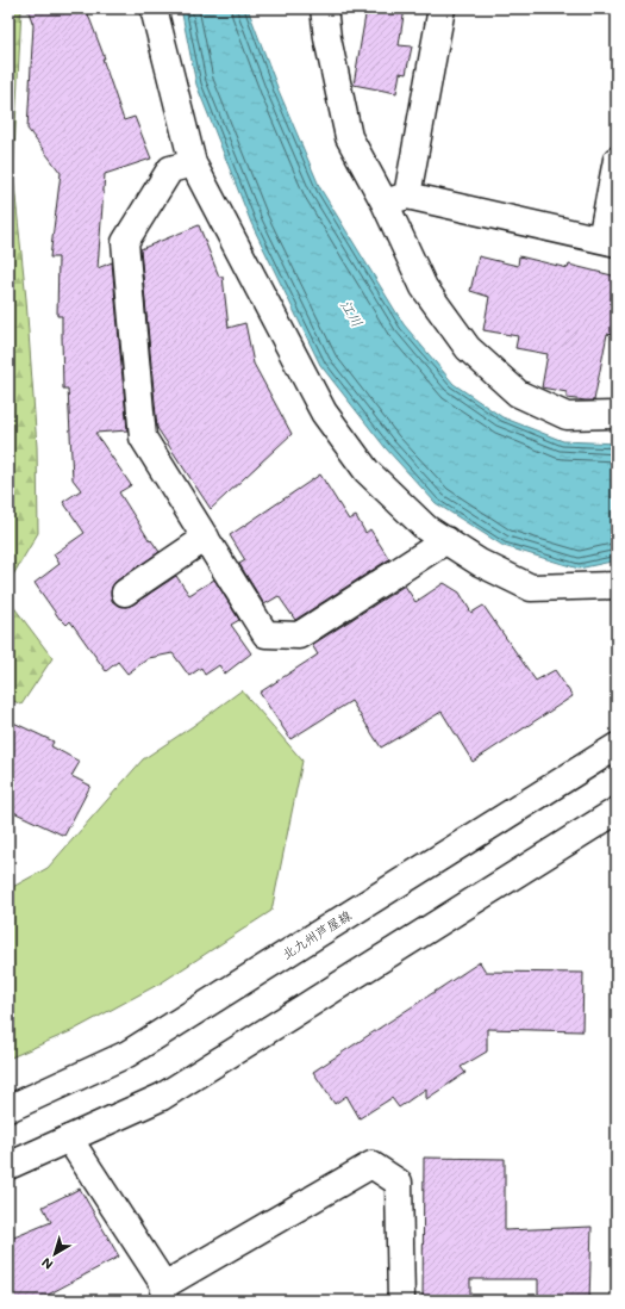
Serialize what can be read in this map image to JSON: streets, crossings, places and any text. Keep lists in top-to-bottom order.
{
  "streets": {
    "street": ["北九州芦屋線"]
  },
  "water": ["江川"],
  "north": "bottom left"
}
